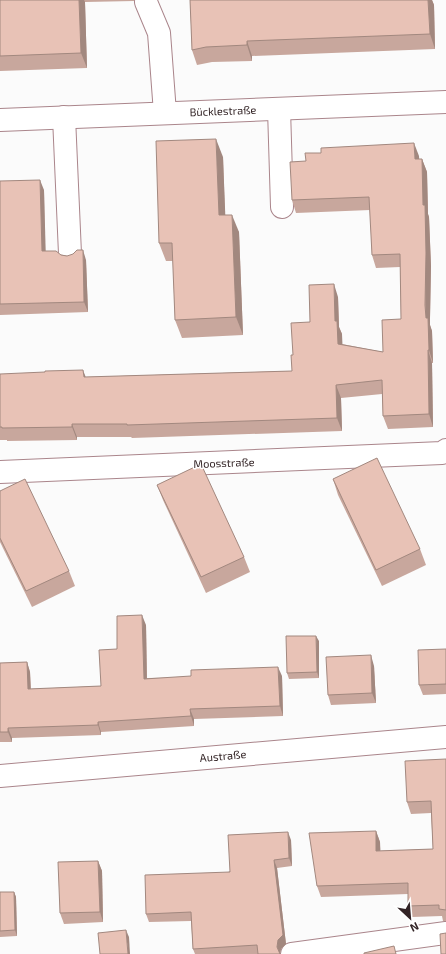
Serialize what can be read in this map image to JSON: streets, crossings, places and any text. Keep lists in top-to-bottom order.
{
  "streets": {
    "street": ["Bücklestraße", "Moosstraße", "Austraße"]
  },
  "north": "bottom right"
}
